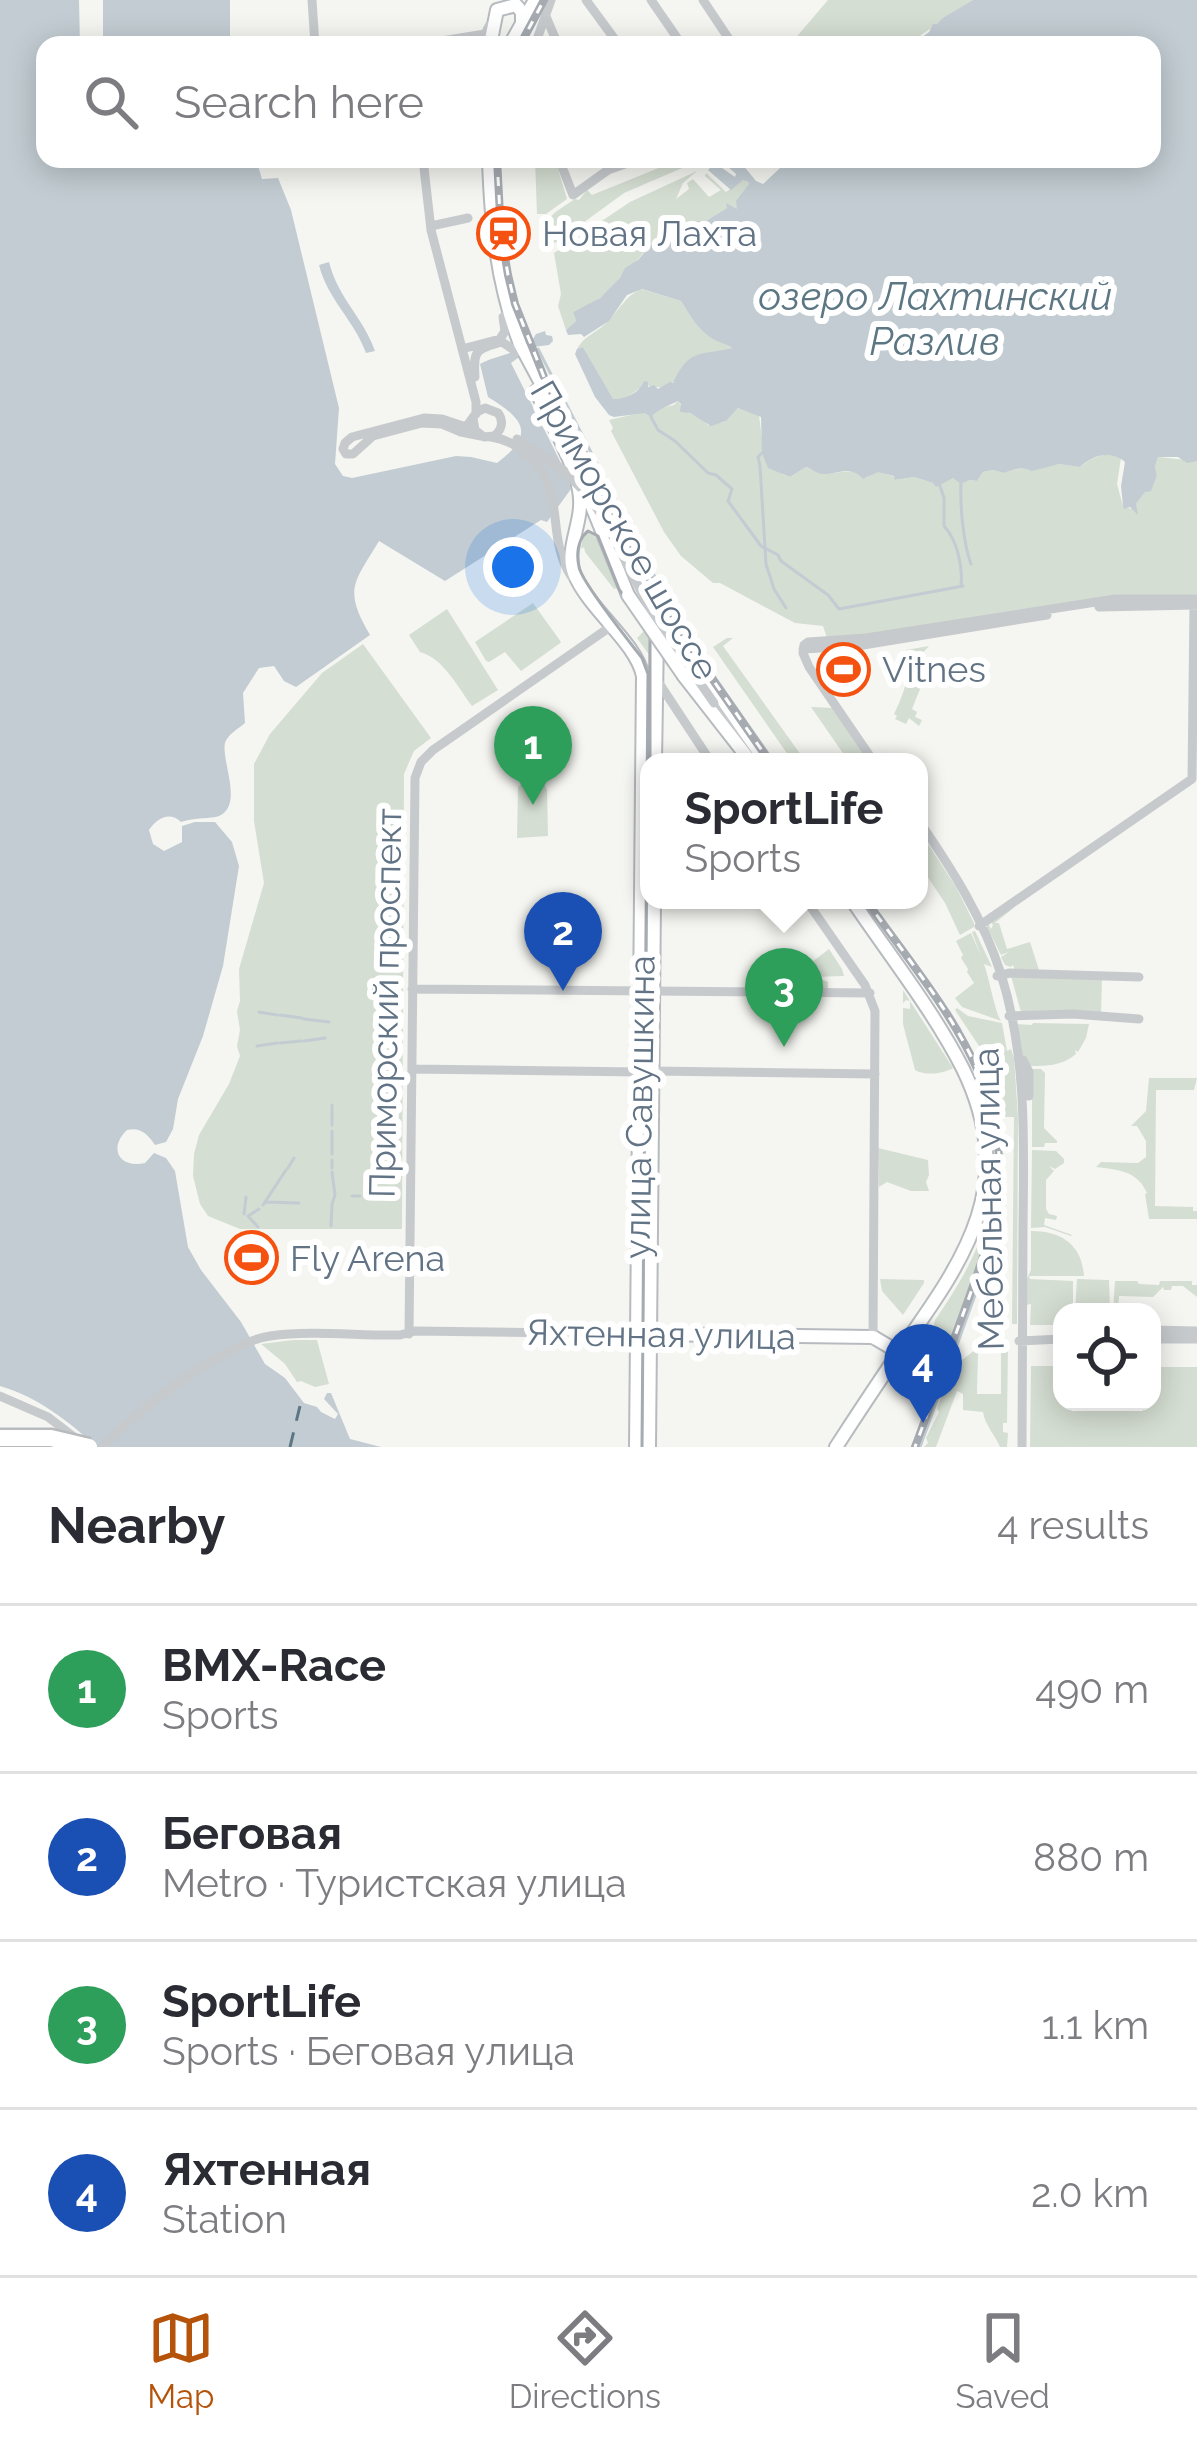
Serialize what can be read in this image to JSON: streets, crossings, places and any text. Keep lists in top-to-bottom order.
{
  "streets": {
    "main road": ["Приморское шоссе", "улица Савушкина", "Яхтенная улица"],
    "street": ["Приморский проспект", "Мебельная улица"]
  },
  "crossings": [
    ["Приморский проспект", "Яхтенная улица"],
    ["улица Савушкина", "Яхтенная улица"]
  ],
  "water": ["озеро Лахтинский Разлив"],
  "places": {
    "station": ["Новая Лахта"],
    "sports": ["Vitnes", "Fly Arena"]
  },
  "page": {
    "search": "Search here",
    "pins": [
      "1",
      "2",
      "3",
      "4"
    ],
    "popup": ["SportLife", "Sports"],
    "heading": ["Nearby", "4 results"],
    "list": [
      {
        "mark": "1",
        "name": "BMX-Race",
        "note": "Sports",
        "value": "490 m"
      },
      {
        "mark": "2",
        "name": "Беговая",
        "note": "Metro · Туристская улица",
        "value": "880 m"
      },
      {
        "mark": "3",
        "name": "SportLife",
        "note": "Sports · Беговая улица",
        "value": "1.1 km"
      },
      {
        "mark": "4",
        "name": "Яхтенная",
        "note": "Station",
        "value": "2.0 km"
      }
    ],
    "nav": ["Map", "Directions", "Saved"]
  }
}
